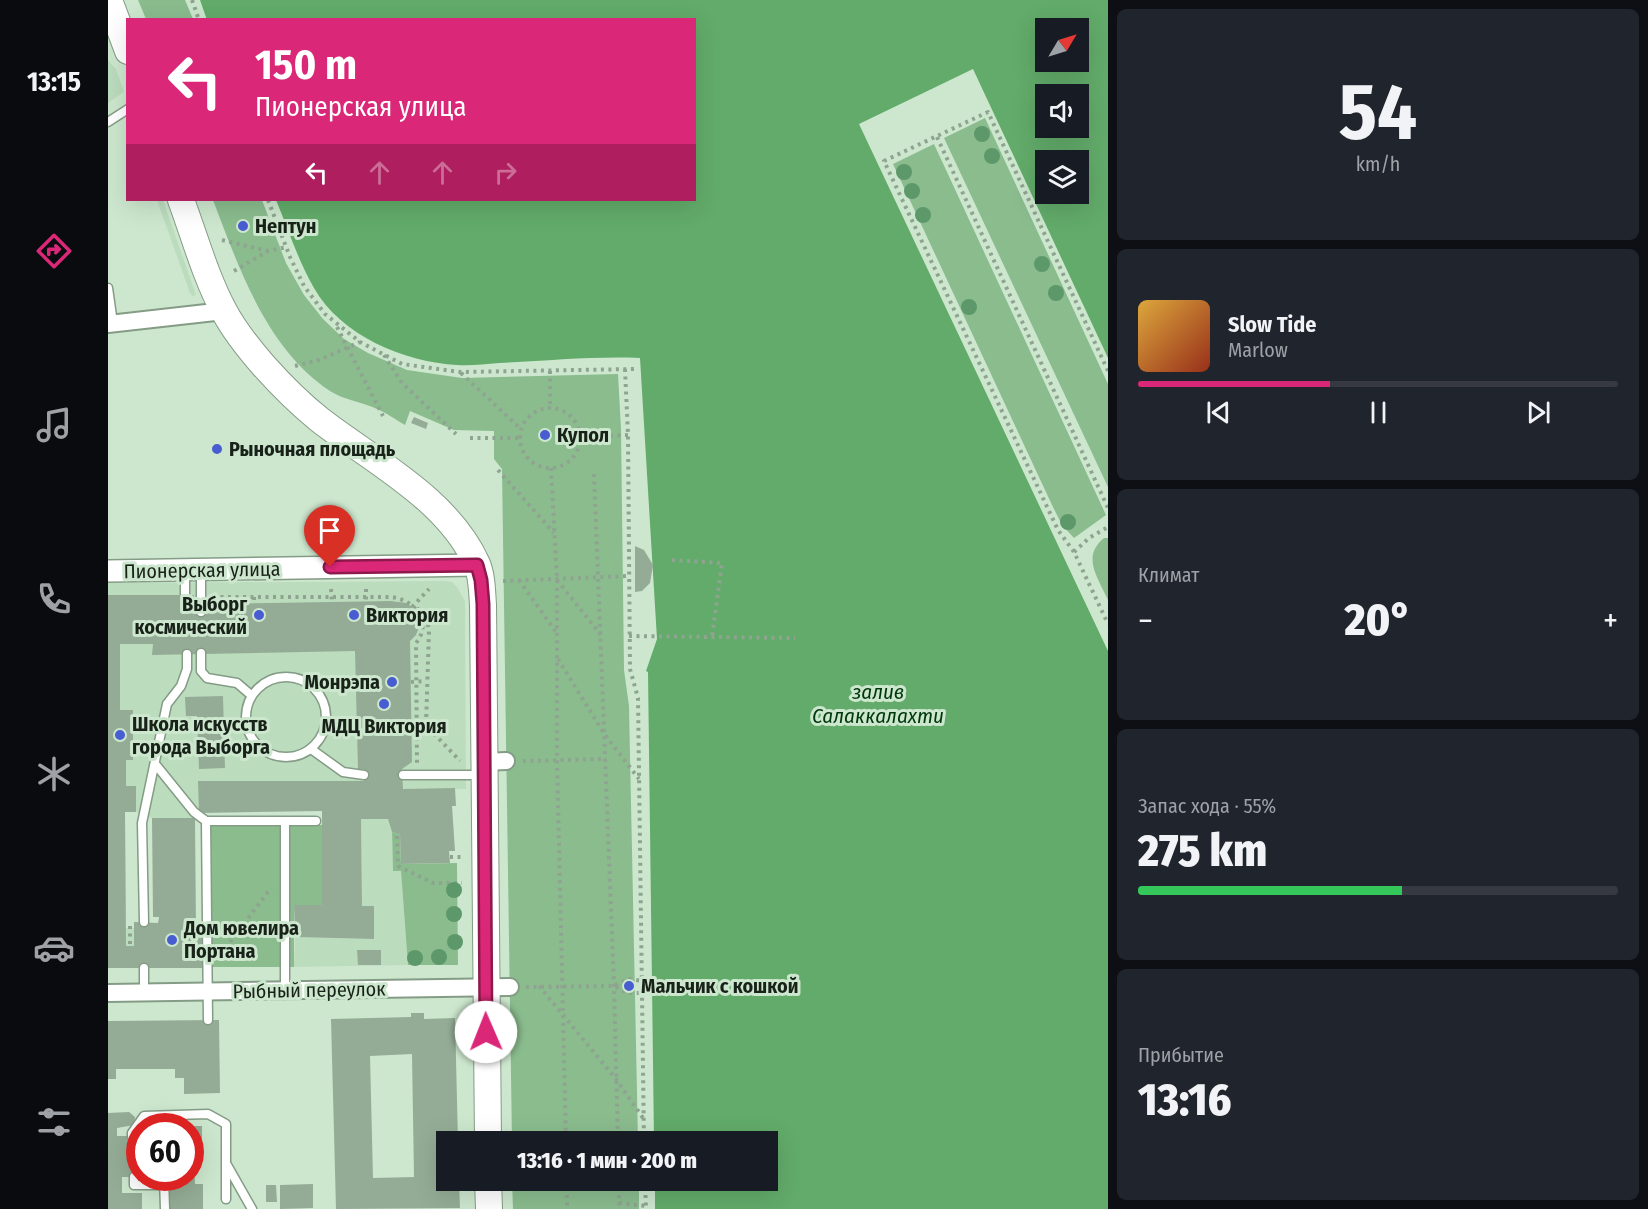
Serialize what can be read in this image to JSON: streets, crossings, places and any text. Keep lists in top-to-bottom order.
{
  "streets": {
    "street": ["Пионерская улица", "Рыбный переулок"]
  },
  "water": ["залив Салаккалахти"],
  "places": [
    "Нептун",
    "Купол",
    "Рыночная площадь",
    "Выборг космический",
    "Виктория",
    "Монрэпа",
    "МДЦ Виктория",
    "Школа искусств города Выборга",
    "Дом ювелира Портана",
    "Мальчик с кошкой"
  ],
  "north": "top right",
  "page": {
    "tabs": "13:15",
    "tile": [
      ["54", "km/h"],
      "Климат",
      ["Запас хода · 55%", "275 km"],
      ["Прибытие", "13:16"]
    ],
    "turn": ["150 m", "Пионерская улица"],
    "song": ["Slow Tide", "Marlow"],
    "heat": ["−", "20°", "+"],
    "limit": "60",
    "trip": "13:16 · 1 мин · 200 m"
  }
}
